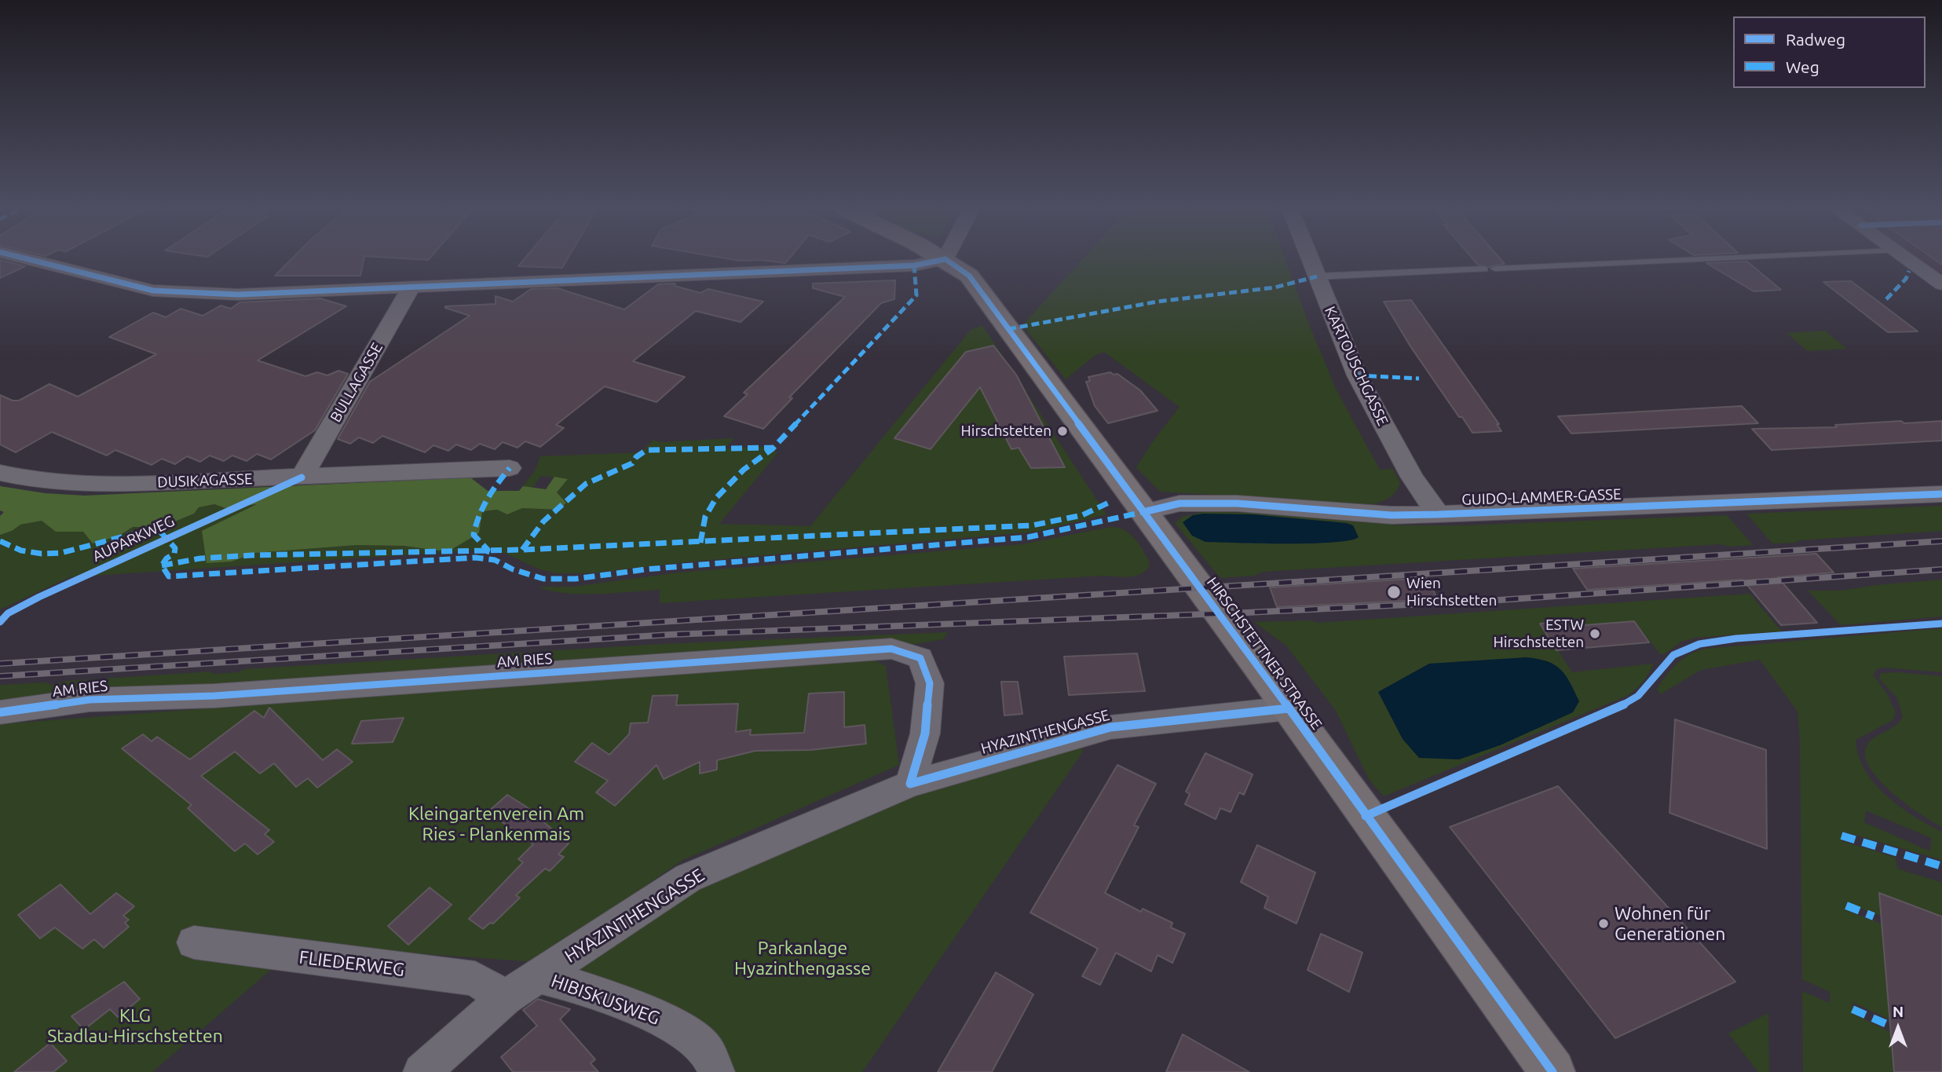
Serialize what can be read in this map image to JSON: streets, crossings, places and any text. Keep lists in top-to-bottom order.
{
  "streets": {
    "main road": ["HIRSCHSTETTNER STRASSE"],
    "street": [
      "KARTOUSCHGASSE",
      "BULLAGASSE",
      "DUSIKAGASSE",
      "GUIDO-LAMMER-GASSE",
      "AM RIES",
      "HYAZINTHENGASSE",
      "FLIEDERWEG",
      "HIBISKUSWEG"
    ],
    "cycle path": ["AUPARKWEG"]
  },
  "crossings": [
    ["KARTOUSCHGASSE", "GUIDO-LAMMER-GASSE"],
    ["BULLAGASSE", "DUSIKAGASSE"],
    ["GUIDO-LAMMER-GASSE", "HIRSCHSTETTNER STRASSE"],
    ["HIRSCHSTETTNER STRASSE", "HYAZINTHENGASSE"],
    ["AM RIES", "HYAZINTHENGASSE"],
    ["HYAZINTHENGASSE", "FLIEDERWEG"],
    ["HYAZINTHENGASSE", "HIBISKUSWEG"]
  ],
  "parks": ["Kleingartenverein Am Ries - Plankenmais", "Parkanlage Hyazinthengasse", "KLG Stadlau-Hirschstetten"],
  "places": [
    "Hirschstetten",
    "Wien Hirschstetten",
    "ESTW Hirschstetten",
    "Wohnen für Generationen"
  ],
  "legend": ["Radweg", "Weg"],
  "north": "top"
}
